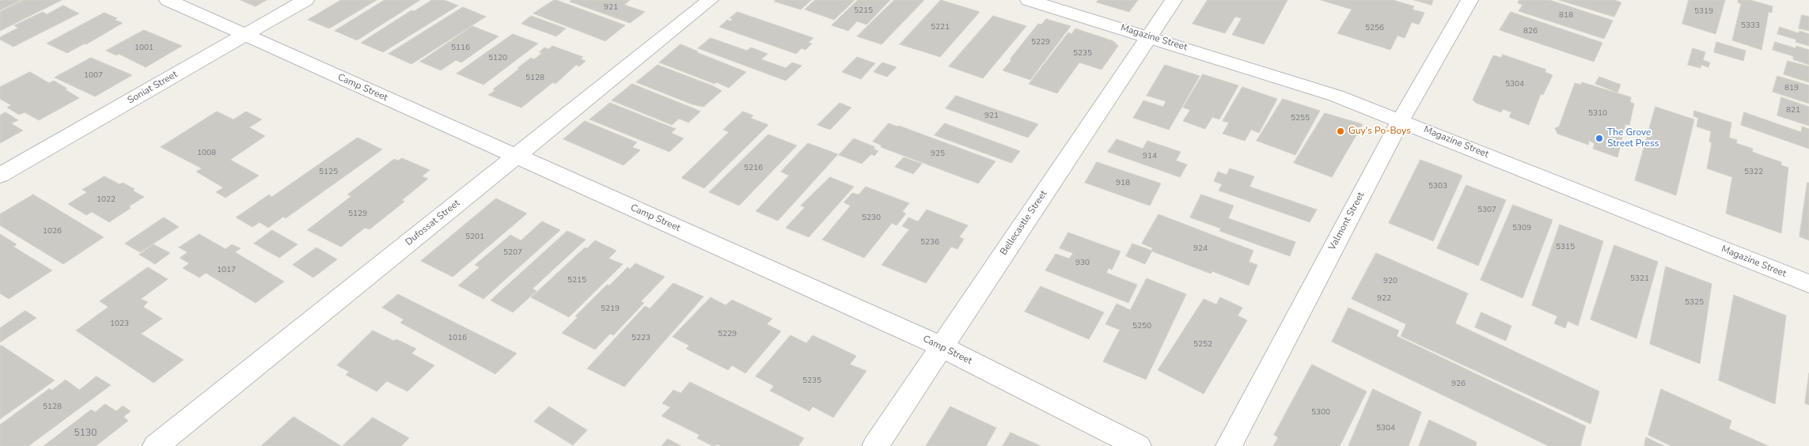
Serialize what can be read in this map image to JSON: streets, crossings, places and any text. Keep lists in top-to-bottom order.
{
  "streets": {
    "street": [
      "Magazine Street",
      "Soniat Street",
      "Camp Street",
      "Valmont Street",
      "Dufossat Street",
      "Bellecastle Street"
    ]
  },
  "crossings": [
    ["Magazine Street", "Valmont Street"],
    ["Magazine Street", "Bellecastle Street"],
    ["Soniat Street", "Camp Street"],
    ["Camp Street", "Dufossat Street"],
    ["Camp Street", "Bellecastle Street"]
  ],
  "places": ["Guy's Po-Boys", "The Grove Street Press"],
  "house_numbers": [
    "921",
    "5215",
    "5319",
    "818",
    "5333",
    "5221",
    "5256",
    "826",
    "5229",
    "1001",
    "5116",
    "5235",
    "5120",
    "1007",
    "5128",
    "5304",
    "819",
    "821",
    "5310",
    "921",
    "5255",
    "1008",
    "925",
    "914",
    "5216",
    "5125",
    "5322",
    "918",
    "5303",
    "1022",
    "5307",
    "5129",
    "5230",
    "5309",
    "1026",
    "5201",
    "5236",
    "5315",
    "924",
    "5207",
    "930",
    "1017",
    "5321",
    "5215",
    "920",
    "922",
    "5325",
    "5219",
    "1023",
    "5250",
    "5229",
    "1016",
    "5223",
    "5252",
    "5235",
    "926",
    "5128",
    "5300",
    "5304",
    "5130"
  ]
}
